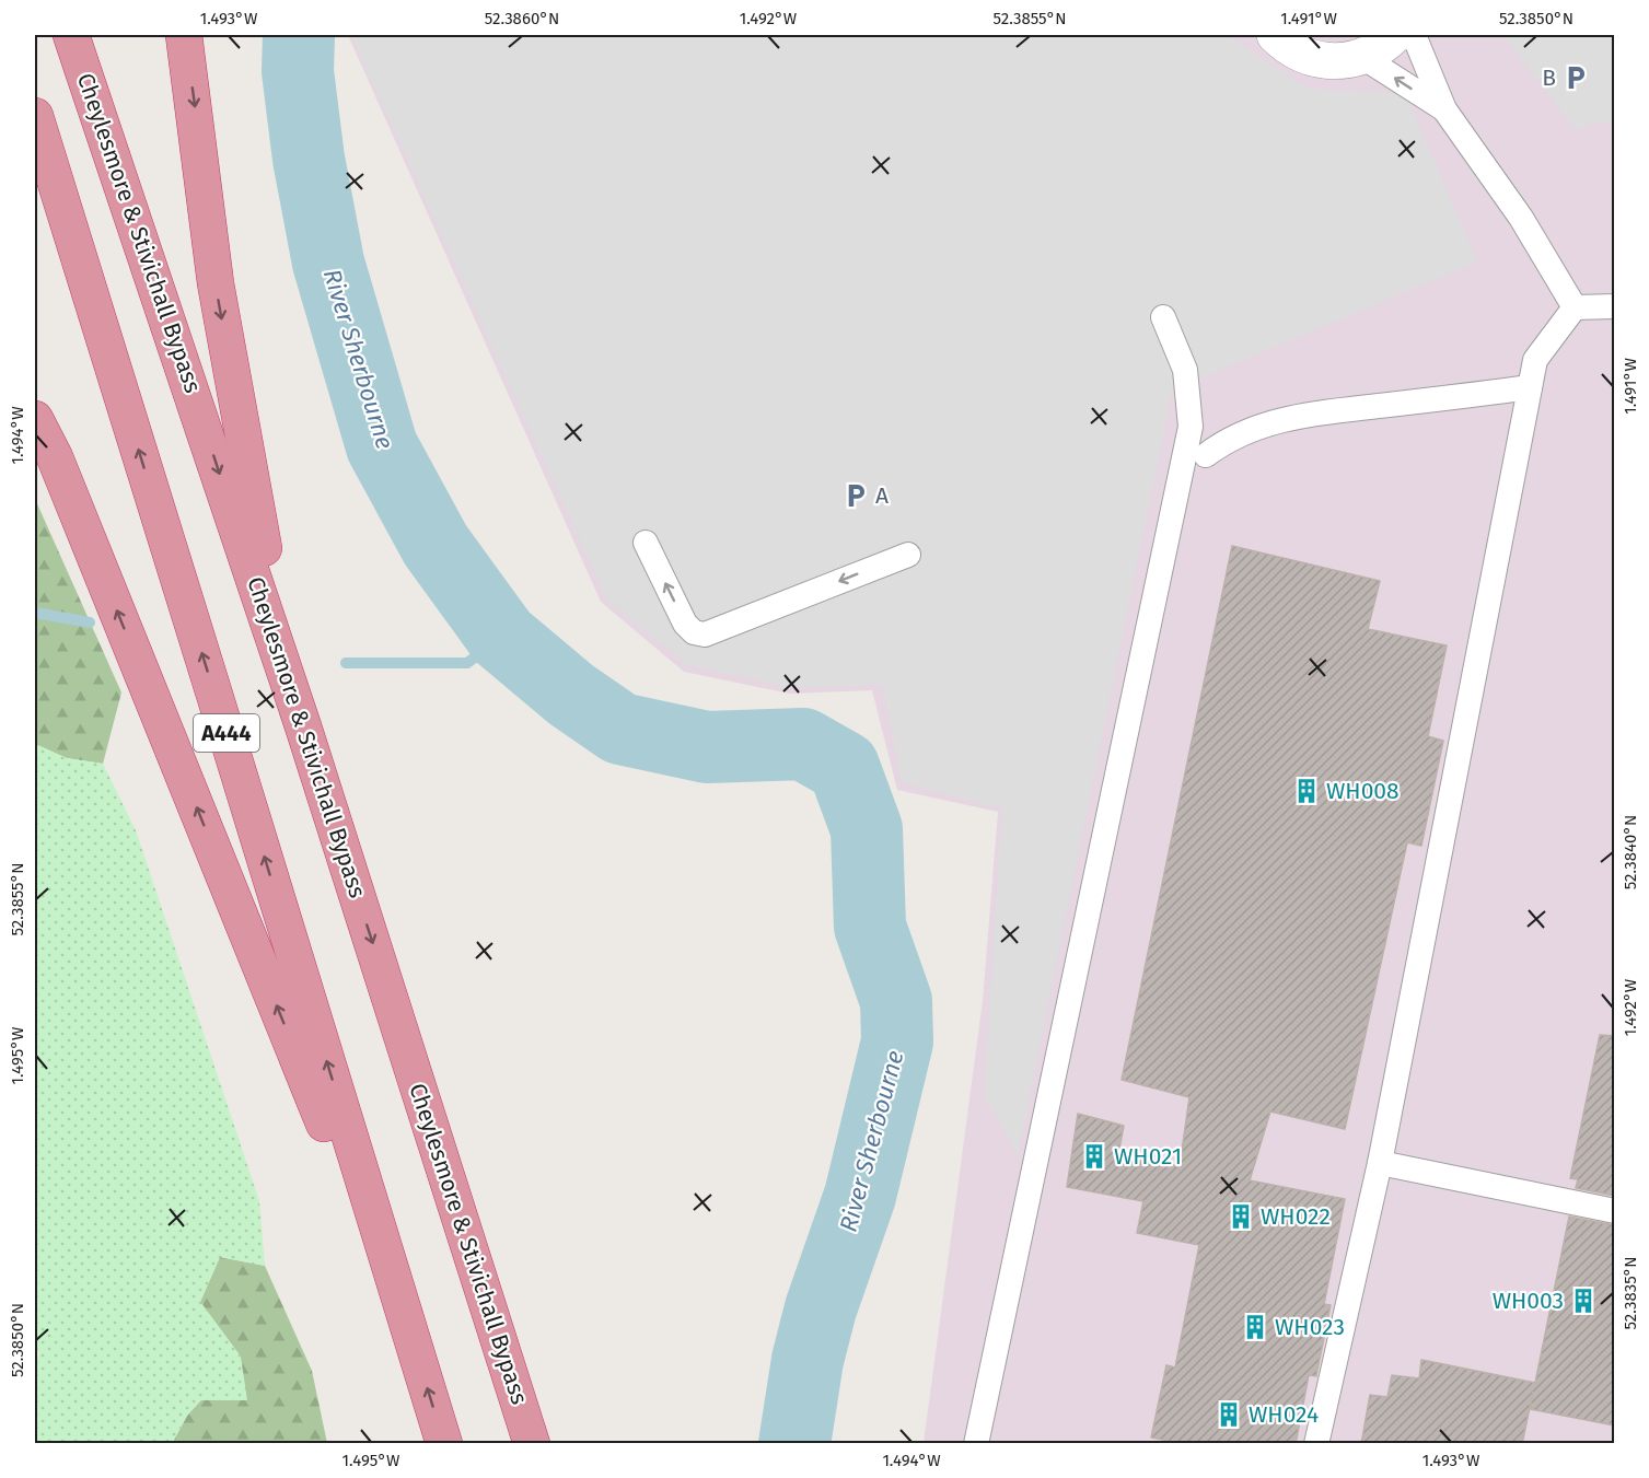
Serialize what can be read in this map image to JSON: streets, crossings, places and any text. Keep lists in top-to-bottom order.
{
  "streets": {
    "highway": ["Cheylesmore & Stivichall Bypass", "A444"]
  },
  "water": ["River Sherbourne"],
  "places": {
    "parking": ["B", "A"],
    "building": [
      "WH008",
      "WH021",
      "WH022",
      "WH003",
      "WH023",
      "WH024"
    ]
  },
  "coordinates": [
    "1.493°W",
    "52.3860°N",
    "1.492°W",
    "52.3855°N",
    "1.491°W",
    "52.3850°N",
    "1.494°W",
    "52.3840°N",
    "1.495°W",
    "52.3835°N"
  ]
}
